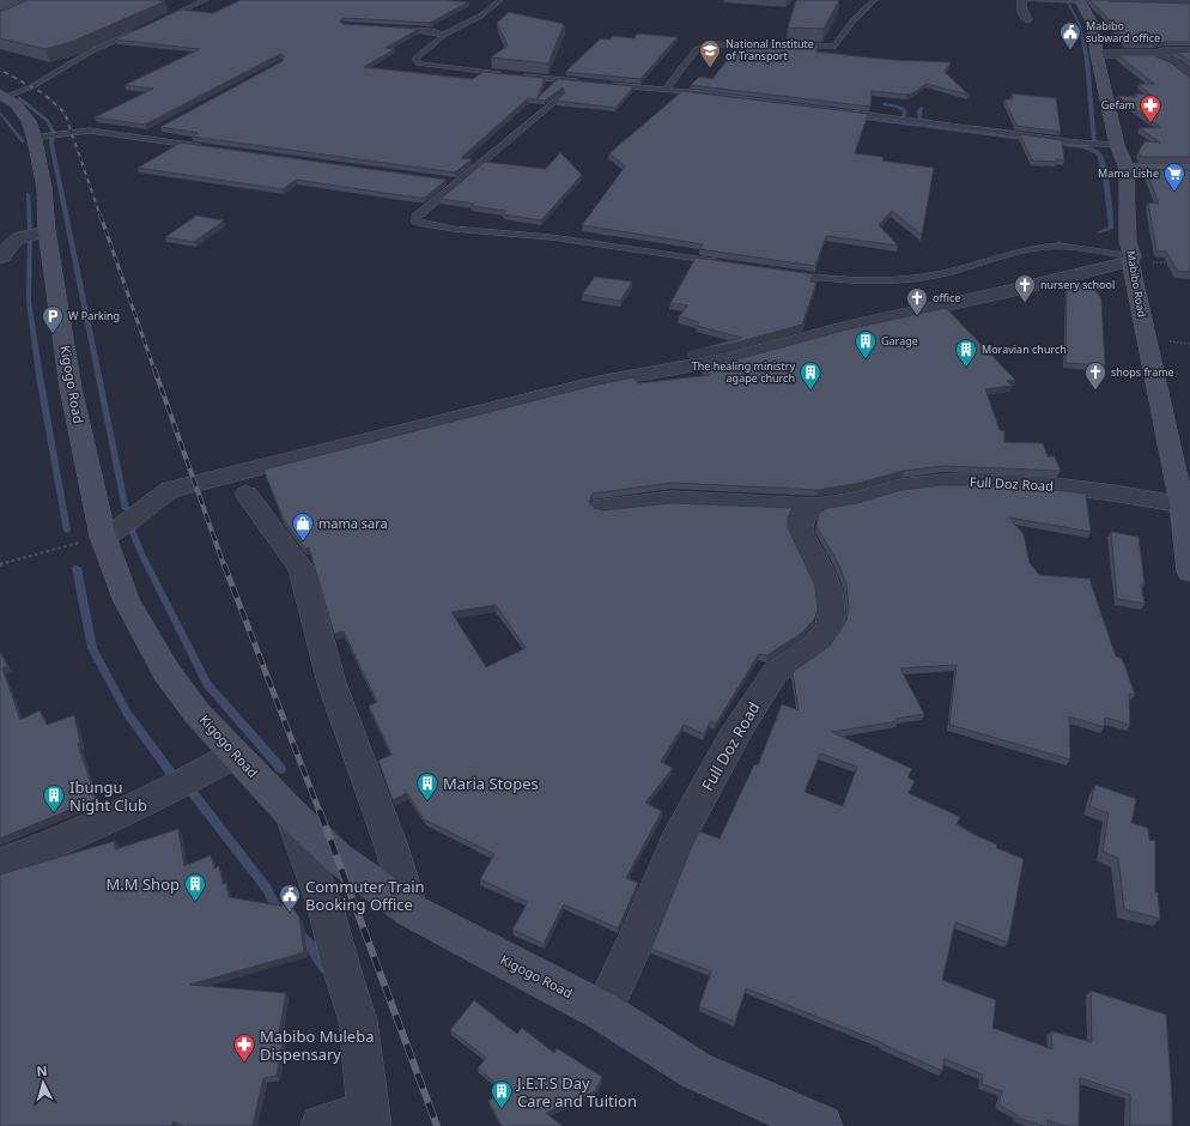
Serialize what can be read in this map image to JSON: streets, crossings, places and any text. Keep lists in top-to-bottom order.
{
  "streets": {
    "main road": ["Mabibo Road", "Kigogo Road"],
    "street": ["Full Doz Road"]
  },
  "crossings": [
    ["Mabibo Road", "Full Doz Road"],
    ["Kigogo Road", "Full Doz Road"]
  ],
  "places": {
    "public building": ["Mabibo subward office", "Commuter Train Booking Office"],
    "school or university": ["National Institute of Transport"],
    "pharmacy": ["Gefam", "Mabibo Muleba Dispensary"],
    "supermarket": ["Mama Lishe"],
    "church": ["nursery school", "office", "shops frame"],
    "parking": ["W Parking"],
    "building": [
      "Garage",
      "Moravian church",
      "The healing ministry agape church",
      "Maria Stopes",
      "Ibungu Night Club",
      "M.M Shop",
      "J.E.T.S Day Care and Tuition"
    ],
    "shop": ["mama sara"]
  },
  "north": "top"
}
